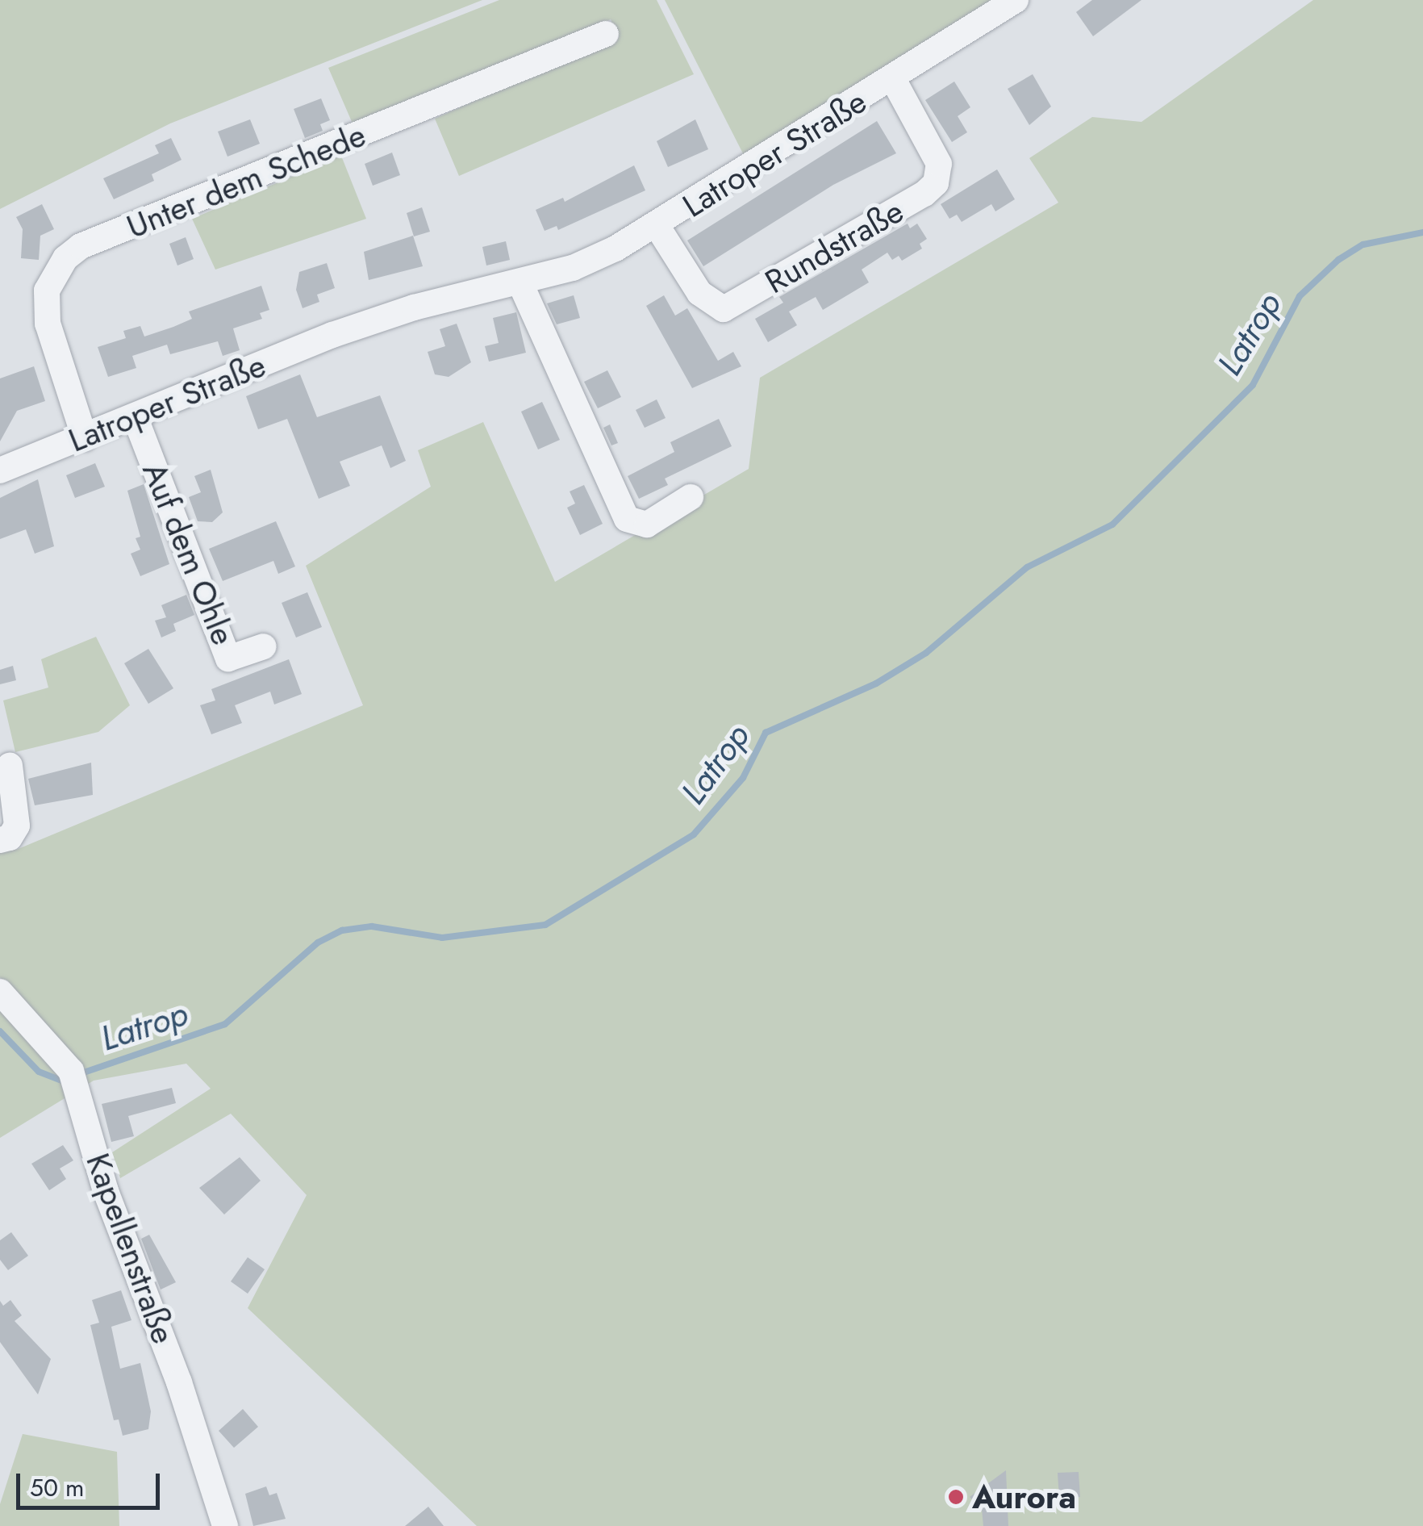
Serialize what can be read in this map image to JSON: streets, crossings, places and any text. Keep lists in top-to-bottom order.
{
  "streets": {
    "street": [
      "Latroper Straße",
      "Unter dem Schede",
      "Rundstraße",
      "Auf dem Ohle",
      "Kapellenstraße"
    ]
  },
  "crossings": [
    ["Latroper Straße", "Unter dem Schede"],
    ["Latroper Straße", "Rundstraße"],
    ["Latroper Straße", "Auf dem Ohle"]
  ],
  "water": ["Latrop"],
  "places": ["Aurora"],
  "scale_bar": "50 m"
}
